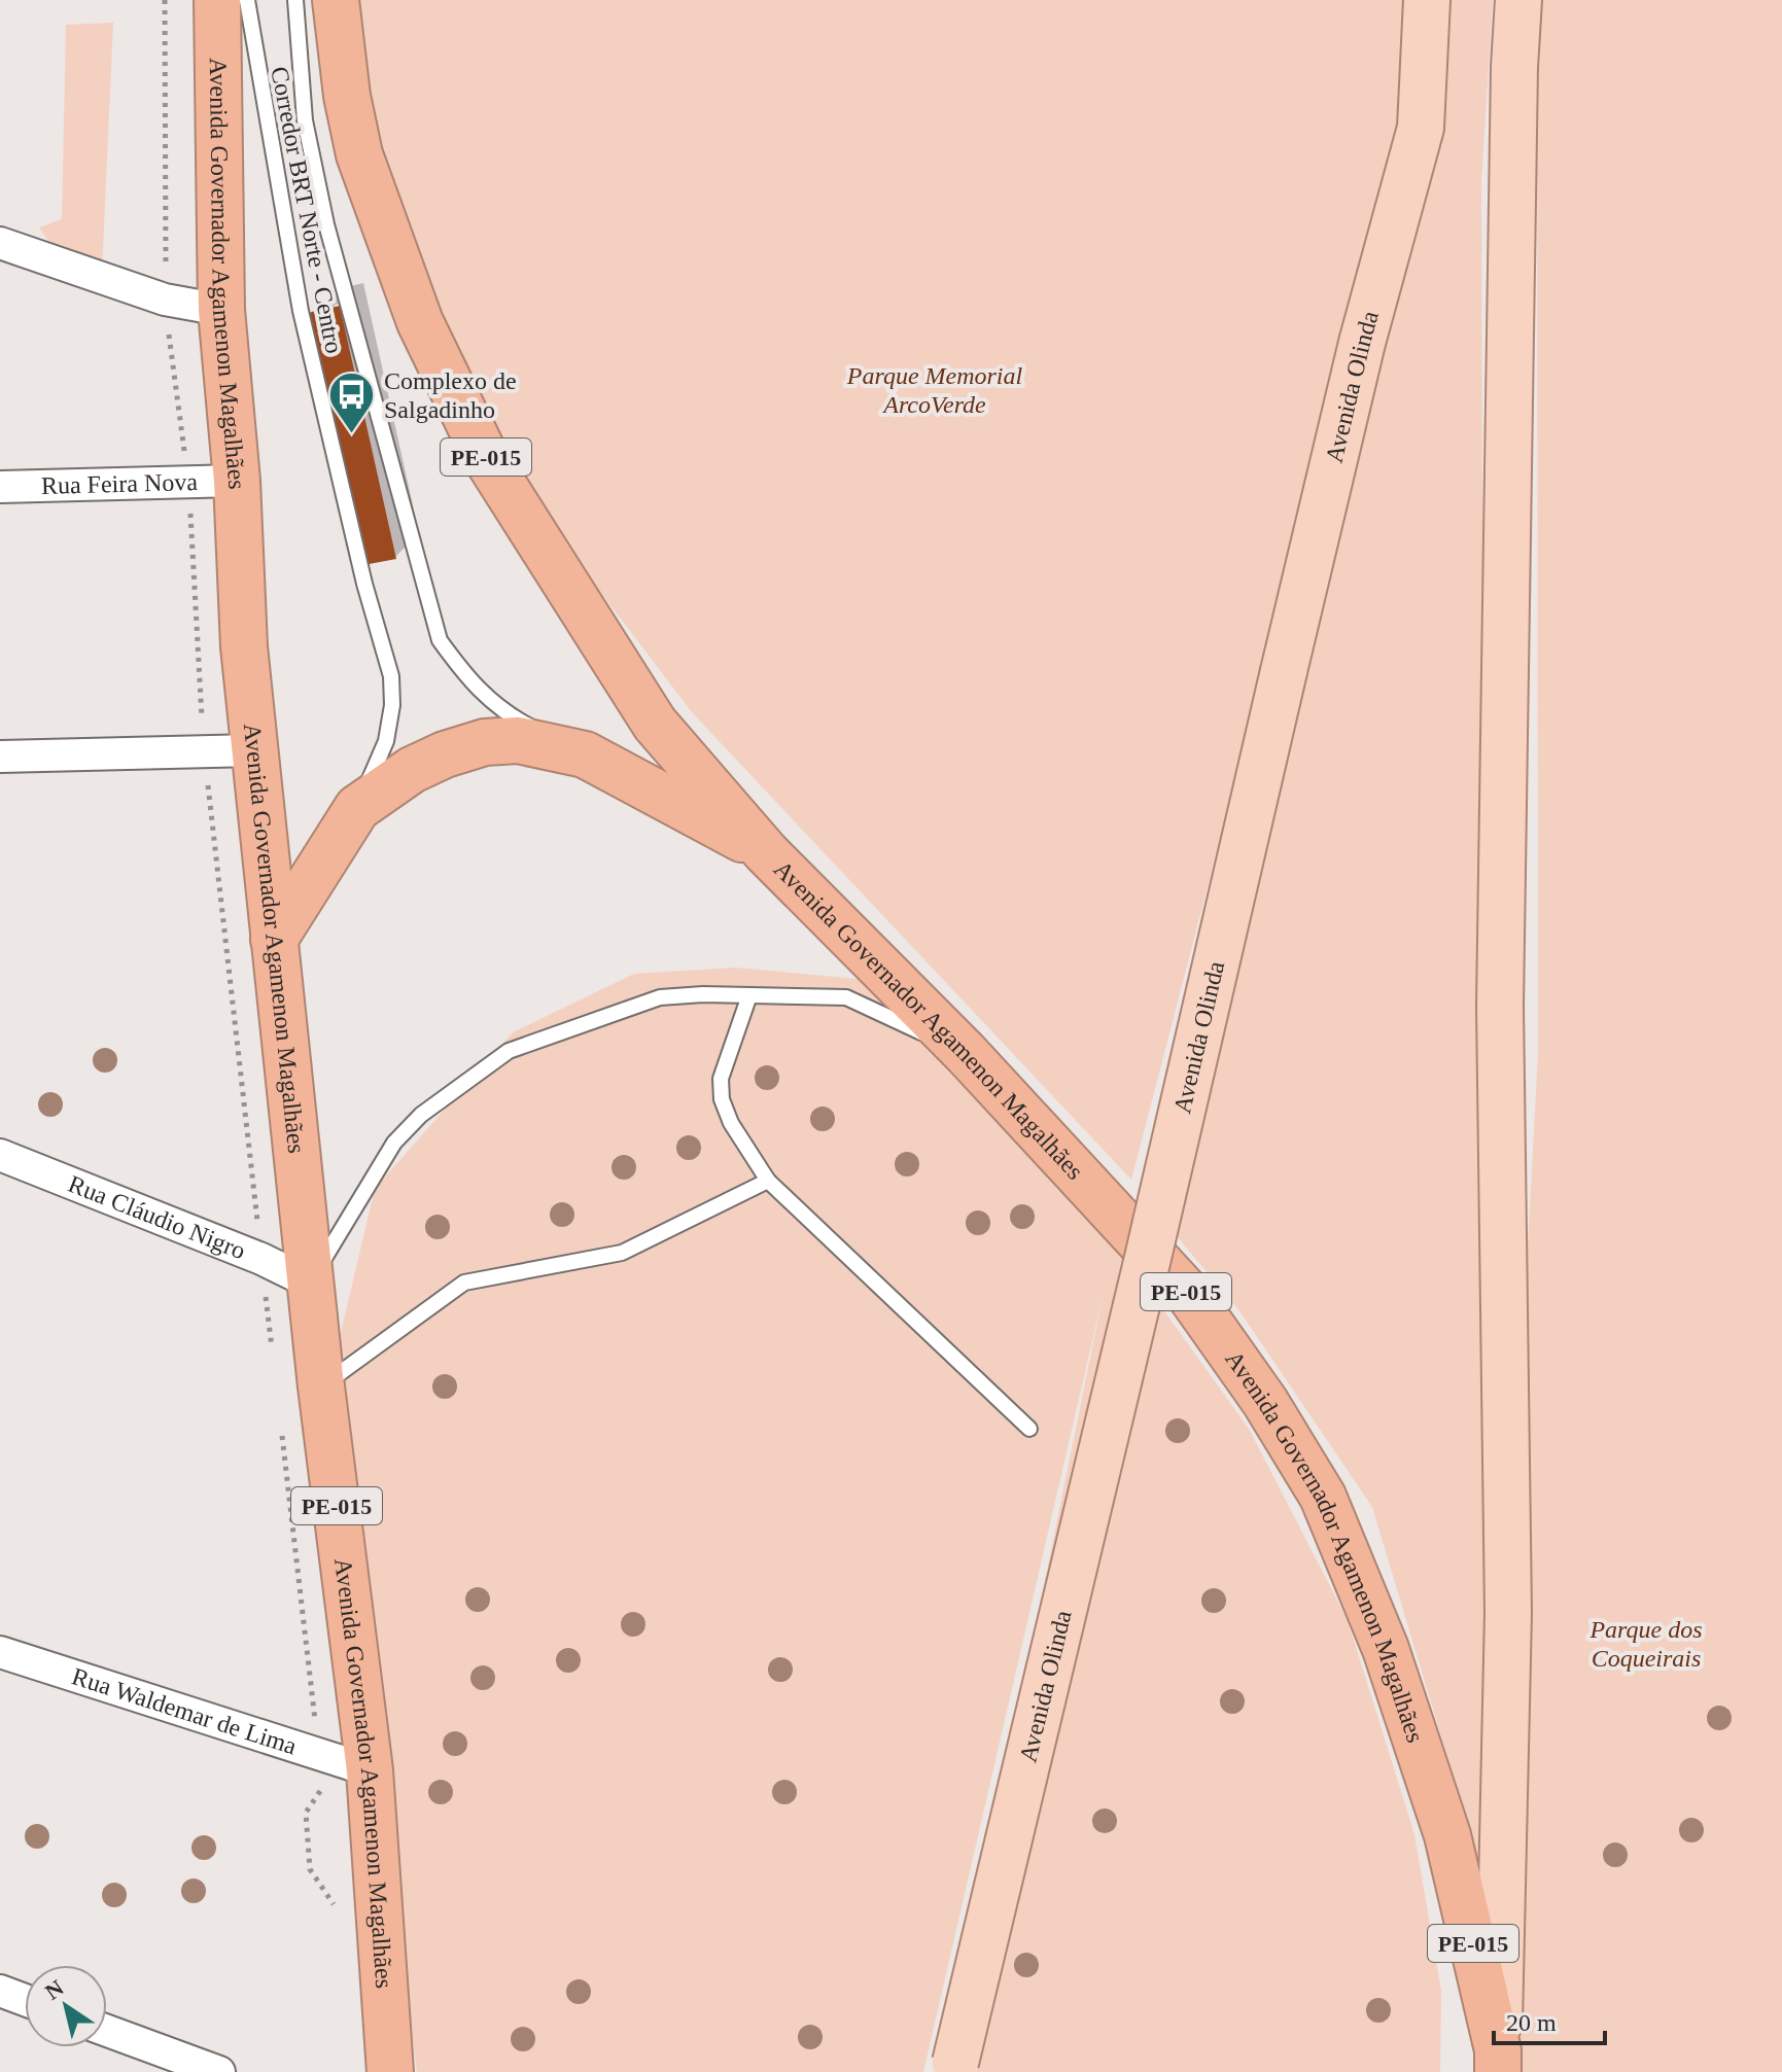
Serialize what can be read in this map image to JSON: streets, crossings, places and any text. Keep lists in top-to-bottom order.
{
  "streets": {
    "highway": ["Avenida Governador Agamenon Magalhães", "PE-015"],
    "main road": ["Avenida Olinda"],
    "street": ["Rua Feira Nova", "Rua Cláudio Nigro", "Rua Waldemar de Lima"],
    "lane": ["Corredor BRT Norte - Centro"]
  },
  "crossings": [
    ["Avenida Governador Agamenon Magalhães", "Rua Feira Nova"],
    ["Avenida Governador Agamenon Magalhães", "Rua Cláudio Nigro"],
    ["Avenida Governador Agamenon Magalhães", "Rua Waldemar de Lima"]
  ],
  "parks": ["Parque Memorial ArcoVerde", "Parque dos Coqueirais"],
  "places": {
    "bus stop": ["Complexo de Salgadinho"]
  },
  "scale_bar": "20 m",
  "north": "top left"
}
